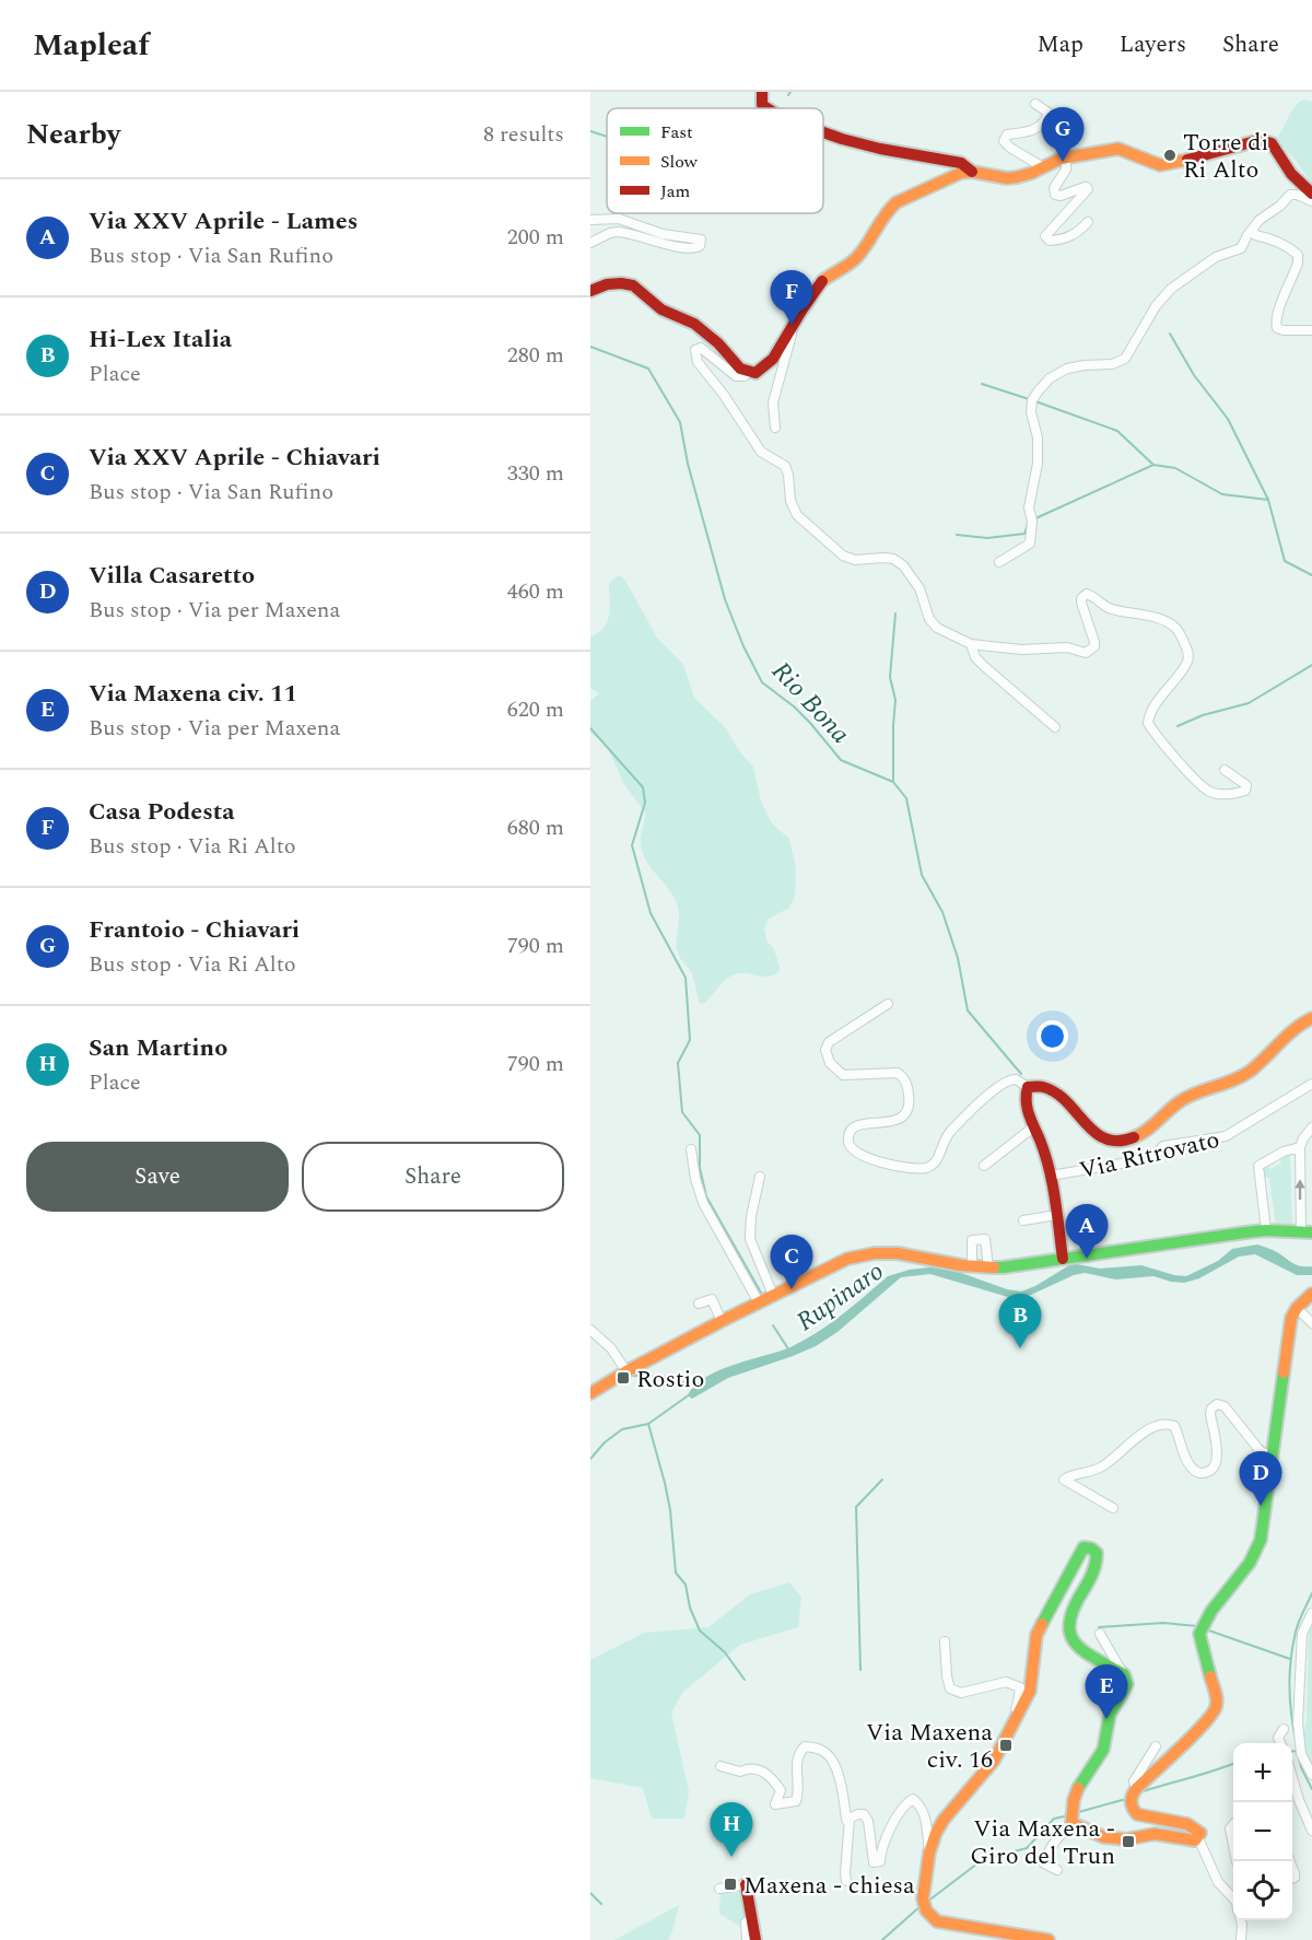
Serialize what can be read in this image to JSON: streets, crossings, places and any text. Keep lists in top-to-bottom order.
{
  "streets": {
    "street": ["Via Ritrovato"]
  },
  "water": ["Rio Bona", "Rupinaro"],
  "places": {
    "other": ["Torre di Ri Alto"],
    "transit": [
      "Rostio",
      "Via Maxena civ. 16",
      "Via Maxena - Giro del Trun",
      "Maxena - chiesa"
    ]
  },
  "legend": ["Fast", "Slow", "Jam"],
  "page": {
    "header": "Mapleaf",
    "nav": ["Map", "Layers", "Share"],
    "heading": ["Nearby", "8 results"],
    "pins": [
      "G",
      "F",
      "A",
      "C",
      "B",
      "D",
      "E",
      "H"
    ],
    "list": [
      {
        "mark": "A",
        "name": "Via XXV Aprile - Lames",
        "note": "Bus stop · Via San Rufino",
        "value": "200 m"
      },
      {
        "mark": "B",
        "name": "Hi-Lex Italia",
        "note": "Place",
        "value": "280 m"
      },
      {
        "mark": "C",
        "name": "Via XXV Aprile - Chiavari",
        "note": "Bus stop · Via San Rufino",
        "value": "330 m"
      },
      {
        "mark": "D",
        "name": "Villa Casaretto",
        "note": "Bus stop · Via per Maxena",
        "value": "460 m"
      },
      {
        "mark": "E",
        "name": "Via Maxena civ. 11",
        "note": "Bus stop · Via per Maxena",
        "value": "620 m"
      },
      {
        "mark": "F",
        "name": "Casa Podesta",
        "note": "Bus stop · Via Ri Alto",
        "value": "680 m"
      },
      {
        "mark": "G",
        "name": "Frantoio - Chiavari",
        "note": "Bus stop · Via Ri Alto",
        "value": "790 m"
      },
      {
        "mark": "H",
        "name": "San Martino",
        "note": "Place",
        "value": "790 m"
      }
    ],
    "buttons": ["Save", "Share"],
    "map_buttons": ["+", "−"]
  }
}
